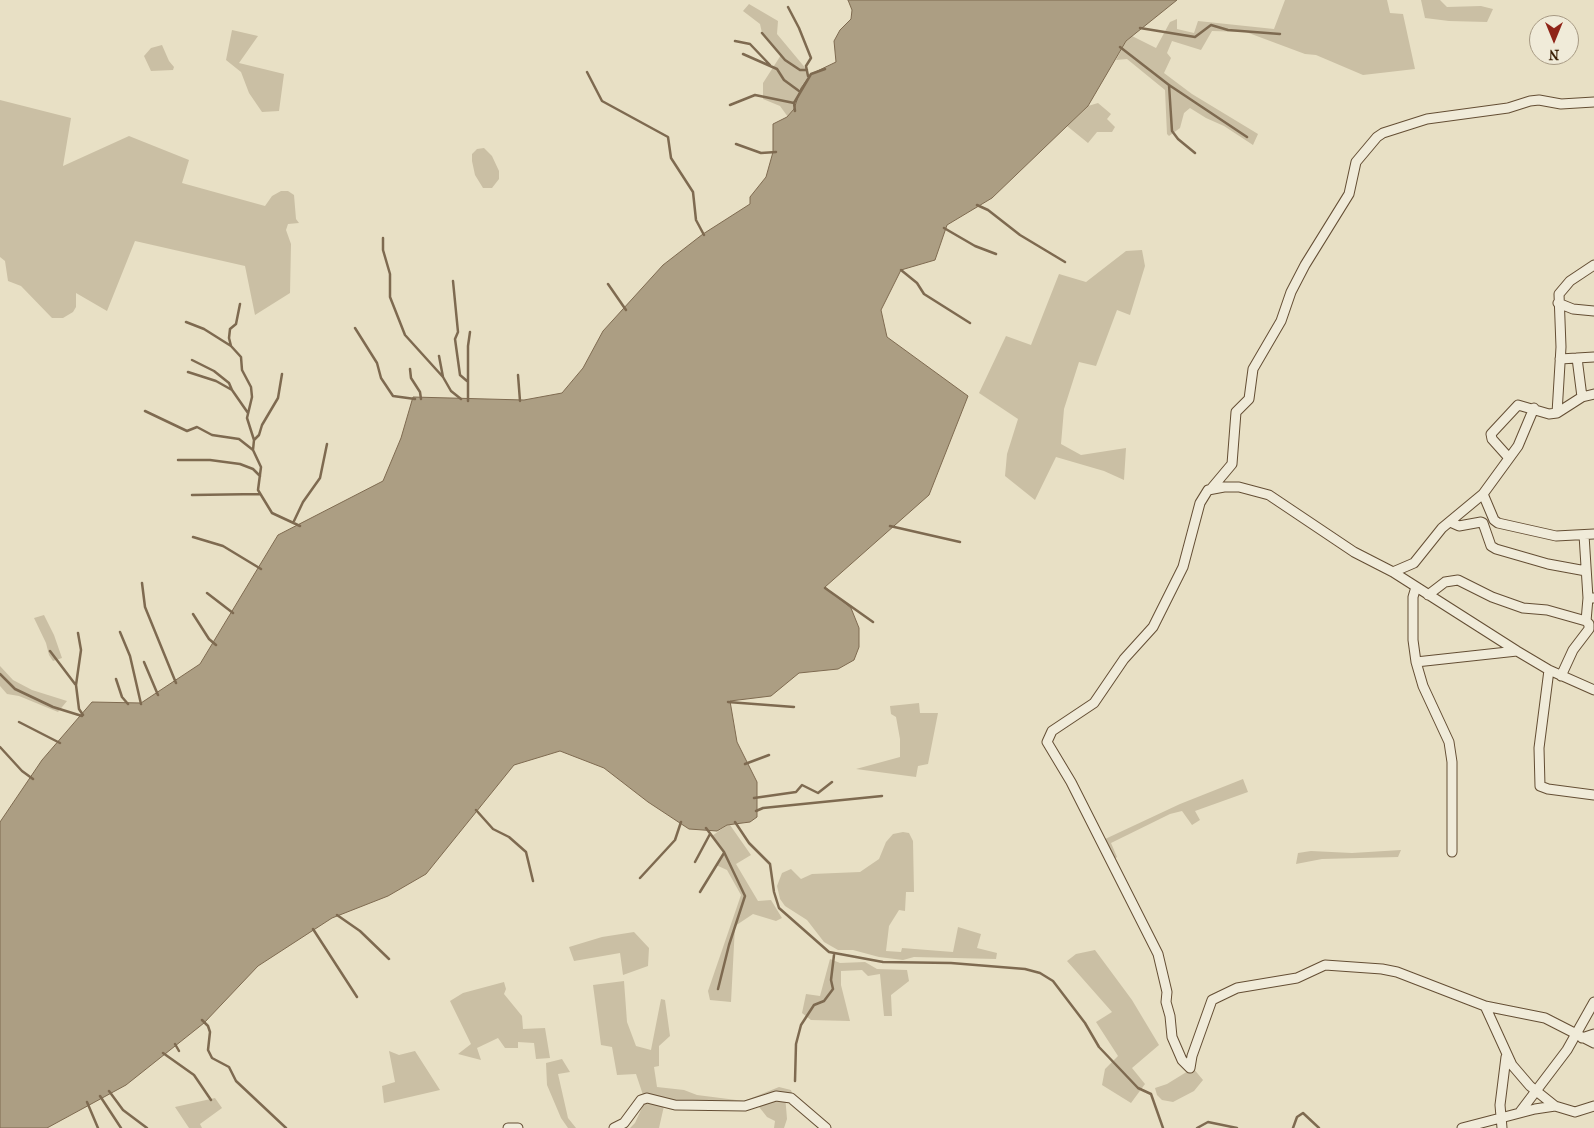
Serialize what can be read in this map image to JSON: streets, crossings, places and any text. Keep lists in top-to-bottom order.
{
  "north": "bottom"
}
